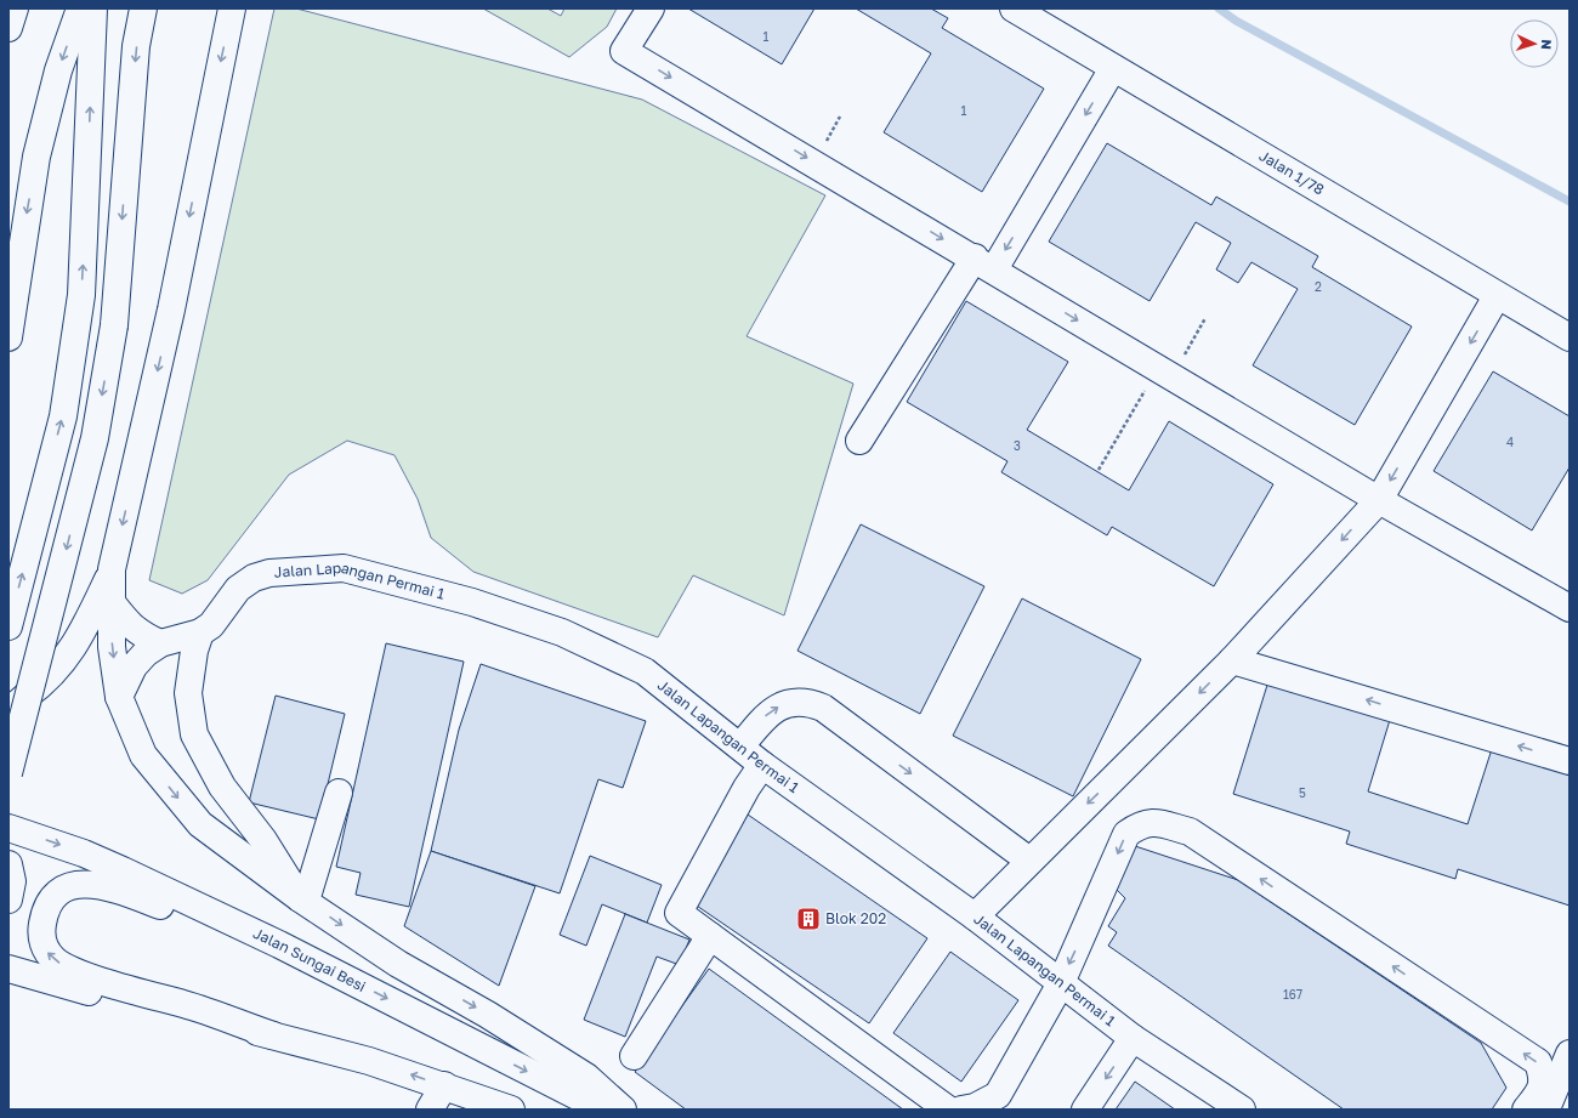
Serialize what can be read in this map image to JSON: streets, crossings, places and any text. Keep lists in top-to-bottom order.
{
  "streets": {
    "main road": ["Jalan 1/78", "Jalan Lapangan Permai 1", "Jalan Sungai Besi"]
  },
  "places": {
    "building": ["Blok 202"]
  },
  "house_numbers": [
    "1",
    "1",
    "2",
    "4",
    "3",
    "5",
    "167"
  ],
  "north": "right"
}
